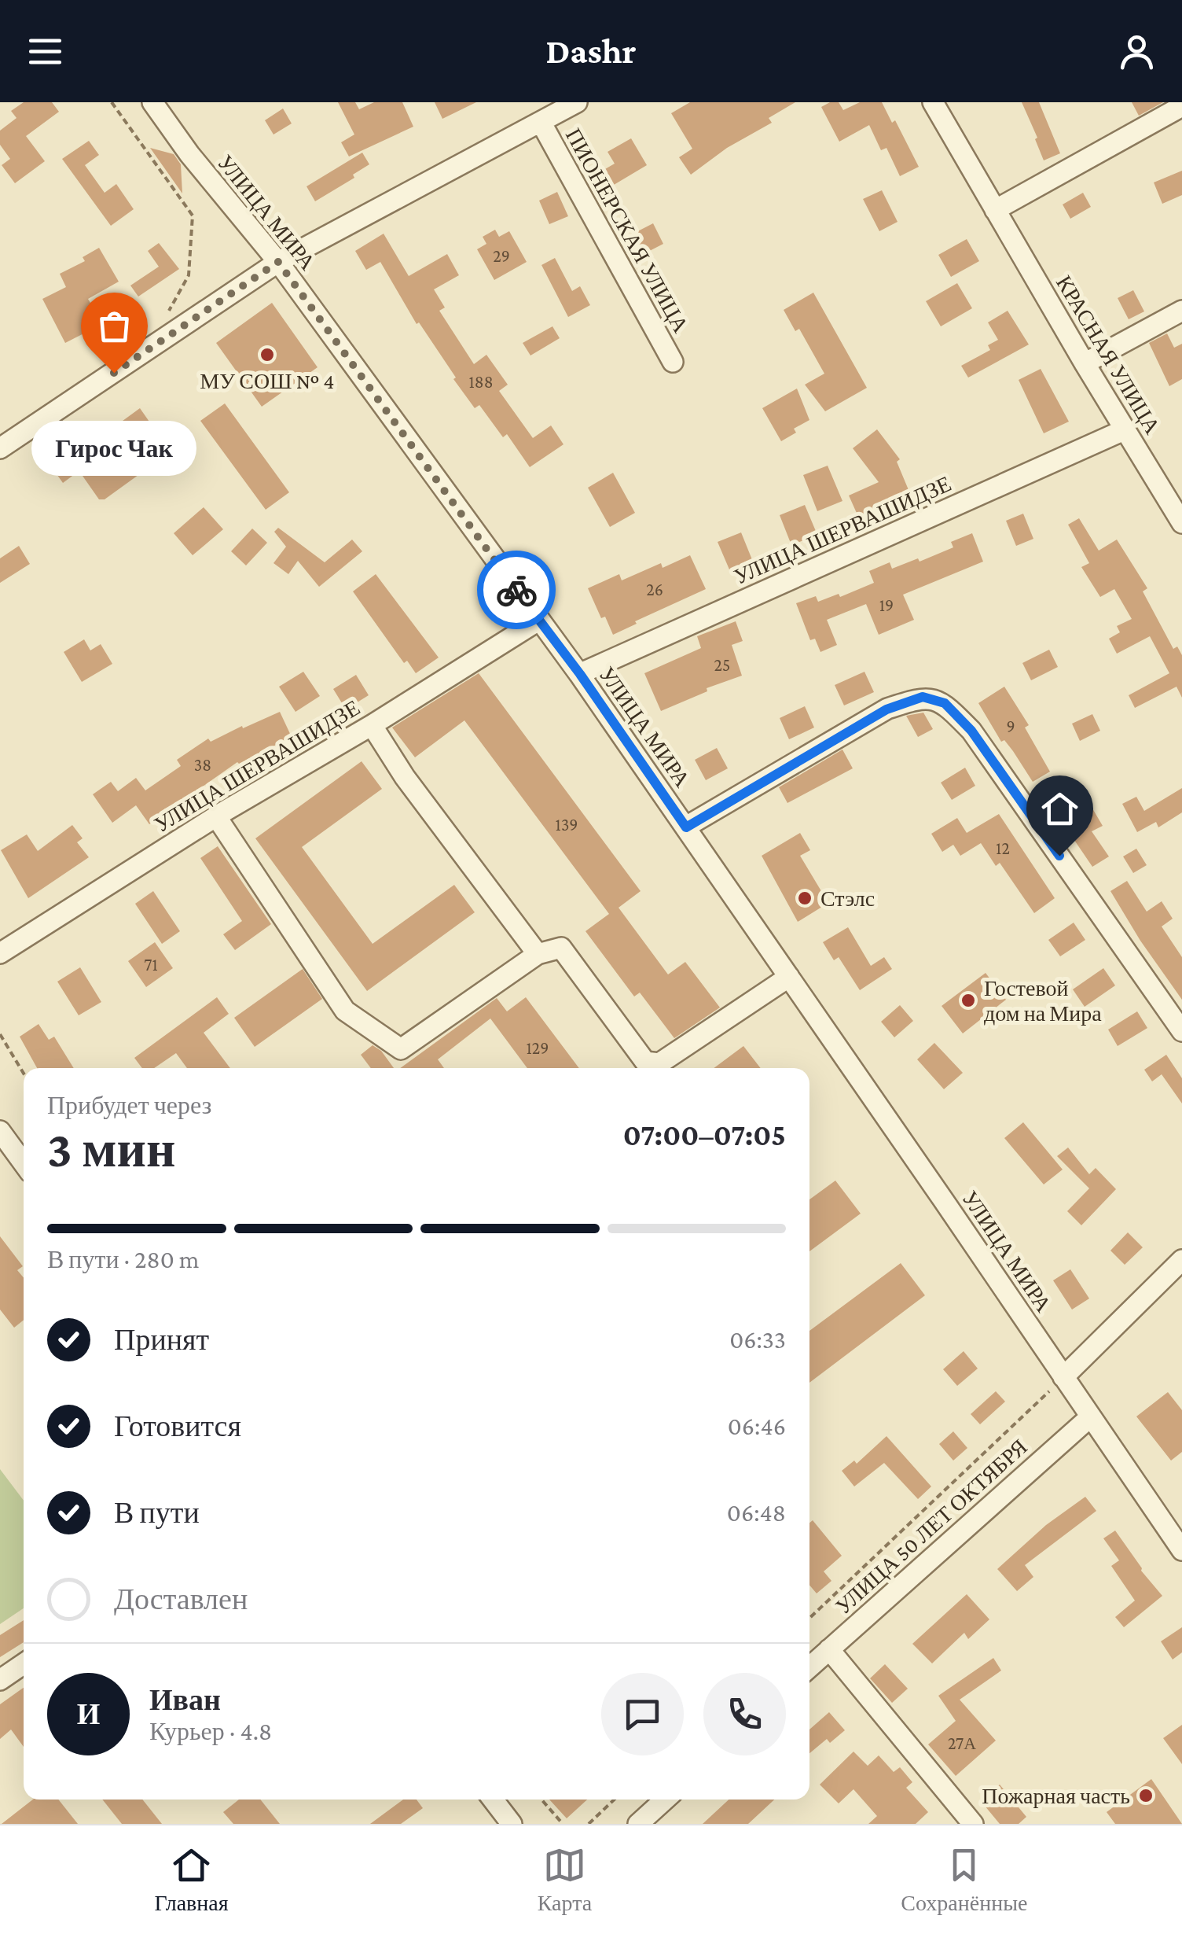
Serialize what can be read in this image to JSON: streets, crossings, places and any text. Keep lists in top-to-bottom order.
{
  "streets": {
    "street": [
      "УЛИЦА МИРА",
      "ПИОНЕРСКАЯ УЛИЦА",
      "КРАСНАЯ УЛИЦА",
      "УЛИЦА ШЕРВАШИДЗЕ",
      "УЛИЦА 50 ЛЕТ ОКТЯБРЯ"
    ]
  },
  "crossings": [
    ["УЛИЦА МИРА", "ПИОНЕРСКАЯ УЛИЦА"],
    ["УЛИЦА МИРА", "УЛИЦА ШЕРВАШИДЗЕ"],
    ["УЛИЦА МИРА", "УЛИЦА 50 ЛЕТ ОКТЯБРЯ"],
    ["КРАСНАЯ УЛИЦА", "УЛИЦА ШЕРВАШИДЗЕ"]
  ],
  "places": [
    "МУ СОШ № 4",
    "Гирос Чак",
    "Стэлс",
    "Гостевой дом на Мира",
    "Пожарная часть"
  ],
  "house_numbers": [
    "29",
    "188",
    "26",
    "19",
    "25",
    "9",
    "38",
    "139",
    "12",
    "71",
    "129",
    "27А"
  ],
  "page": {
    "header": "Dashr",
    "bubble": "Гирос Чак",
    "heading": ["3 мин", "Прибудет через", "07:00–07:05"],
    "panel": ["Иван", "Курьер · 4.8"],
    "bar": "В пути · 280 m",
    "list": [
      ["Принят", "06:33"],
      ["Готовится", "06:46"],
      ["В пути", "06:48"],
      "Доставлен"
    ],
    "round": "И",
    "tabs": ["Главная", "Карта", "Сохранённые"]
  }
}
